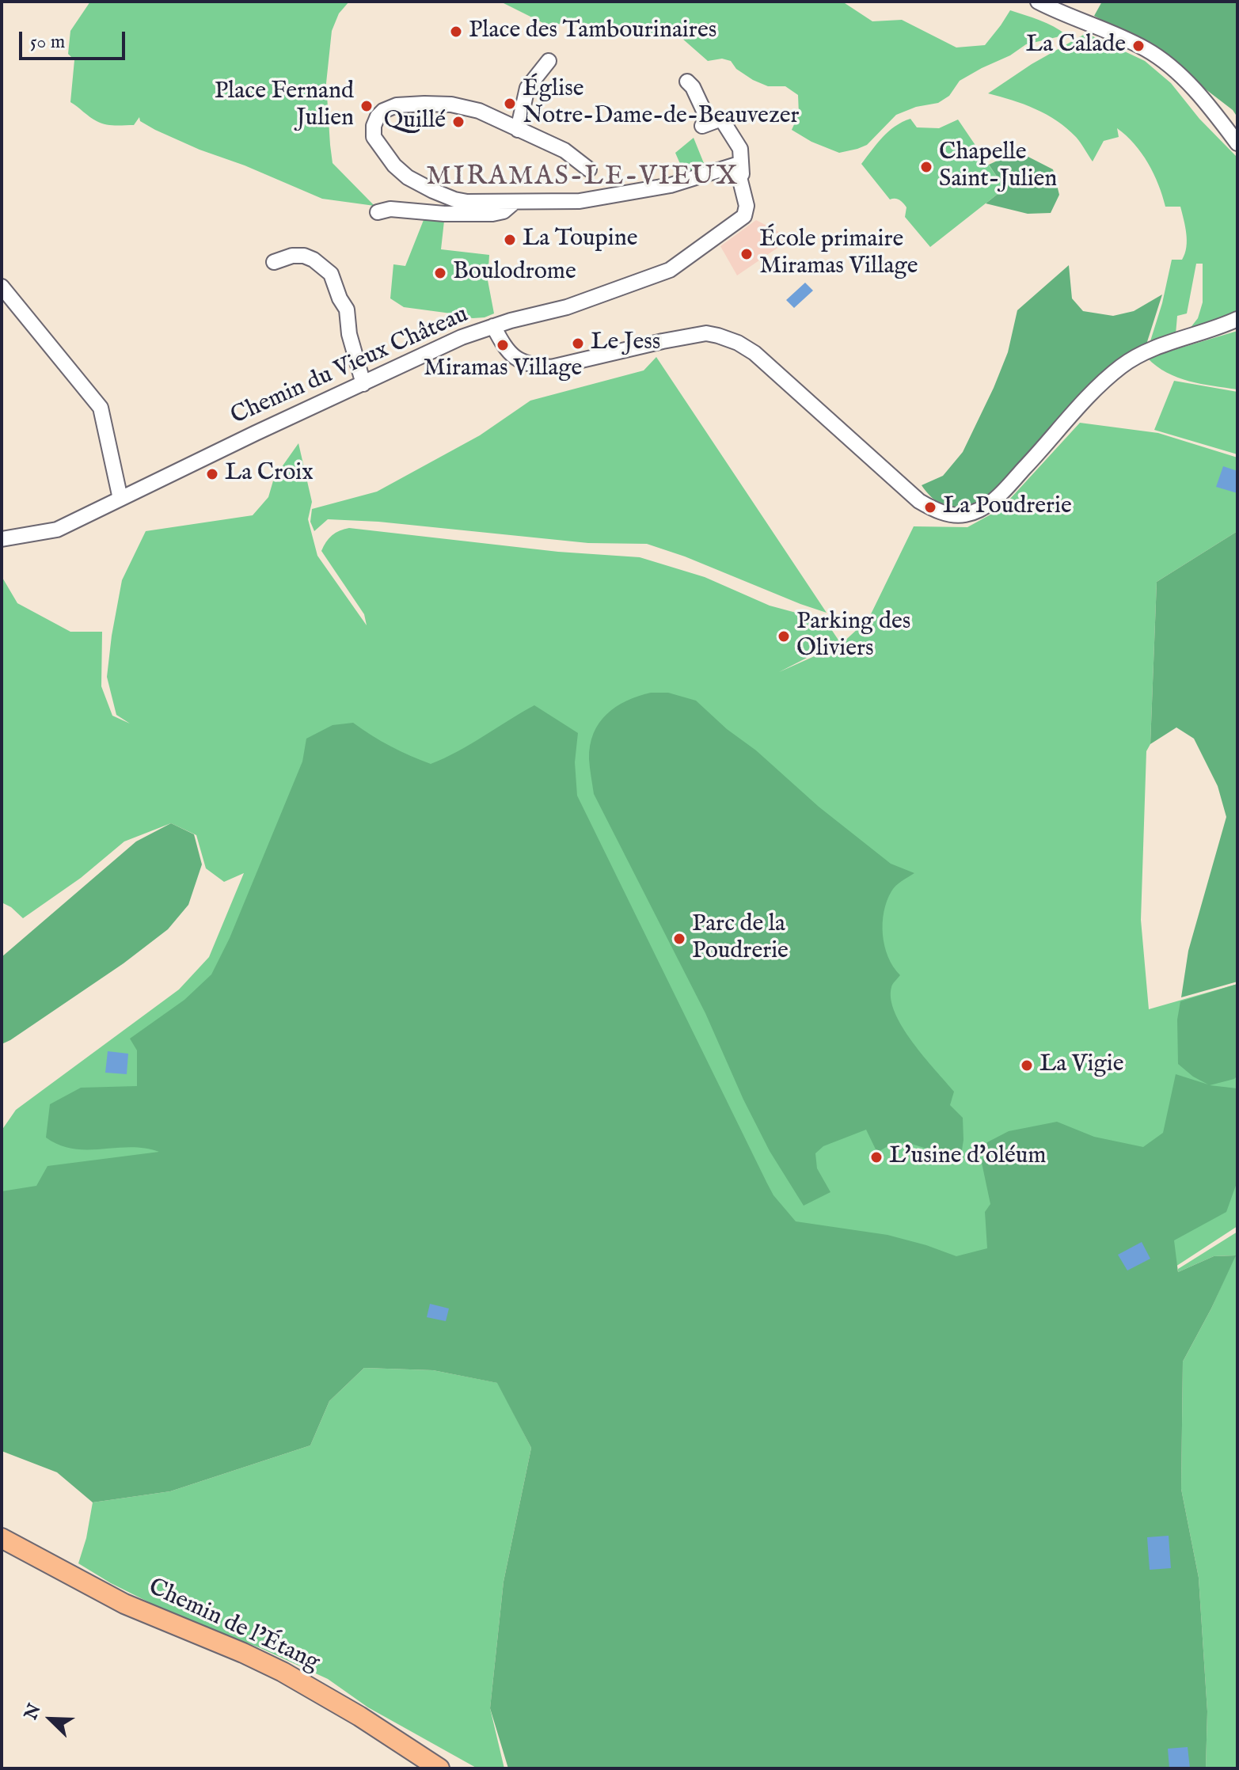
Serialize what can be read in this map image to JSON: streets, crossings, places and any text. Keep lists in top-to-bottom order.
{
  "streets": {
    "main road": ["Chemin de l’Étang"],
    "street": ["Chemin du Vieux Château"]
  },
  "districts": ["MIRAMAS-LE-VIEUX"],
  "places": [
    "Place des Tambourinaires",
    "La Calade",
    "Église Notre-Dame-de-Beauvezer",
    "Place Fernand Julien",
    "Quillé",
    "Chapelle Saint-Julien",
    "La Toupine",
    "École primaire Miramas Village",
    "Boulodrome",
    "Le Jess",
    "Miramas Village",
    "La Croix",
    "La Poudrerie",
    "Parking des Oliviers",
    "Parc de la Poudrerie",
    "La Vigie",
    "L'usine d'oléum"
  ],
  "scale_bar": "50 m",
  "north": "top left"
}
